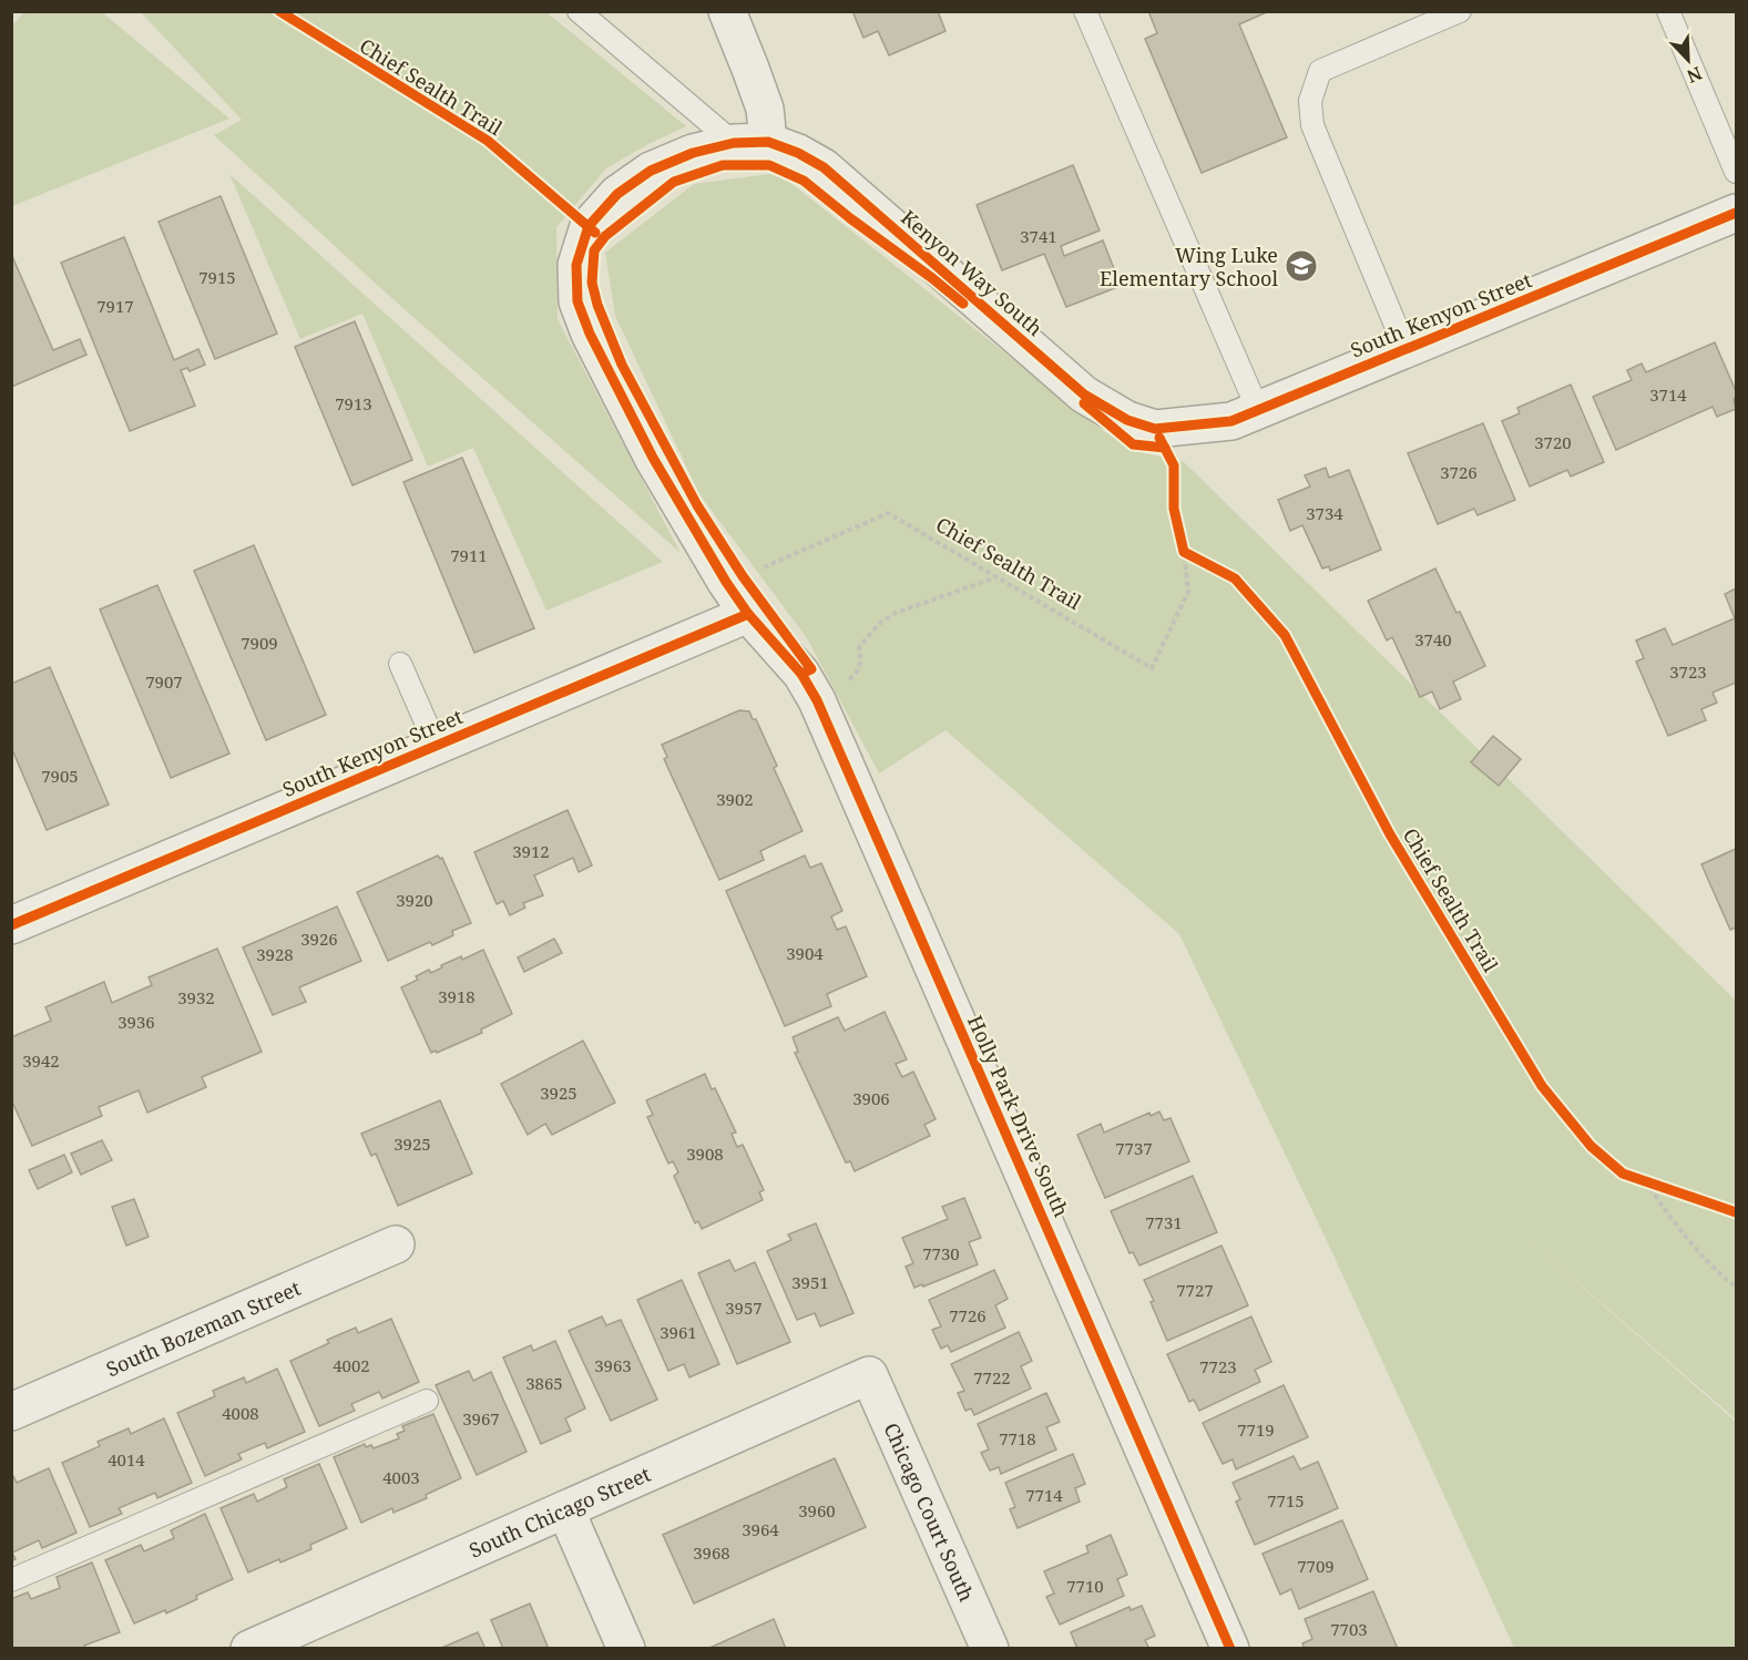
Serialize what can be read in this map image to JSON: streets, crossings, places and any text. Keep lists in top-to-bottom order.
{
  "streets": {
    "street": [
      "Kenyon Way South",
      "South Kenyon Street",
      "Holly Park Drive South",
      "South Bozeman Street",
      "South Chicago Street",
      "Chicago Court South"
    ],
    "cycle path": ["Chief Sealth Trail"]
  },
  "crossings": [
    ["Kenyon Way South", "South Kenyon Street"],
    ["Kenyon Way South", "Holly Park Drive South"],
    ["South Kenyon Street", "Holly Park Drive South"],
    ["South Chicago Street", "Chicago Court South"]
  ],
  "places": {
    "school or university": ["Wing Luke Elementary School"]
  },
  "house_numbers": [
    "3741",
    "7915",
    "7917",
    "3714",
    "7913",
    "3720",
    "3726",
    "3734",
    "7911",
    "3740",
    "7909",
    "3723",
    "7907",
    "7905",
    "3902",
    "3912",
    "3920",
    "3926",
    "3904",
    "3928",
    "3918",
    "3932",
    "3936",
    "3942",
    "3925",
    "3906",
    "3925",
    "7737",
    "3908",
    "7731",
    "7730",
    "3951",
    "7727",
    "3957",
    "7726",
    "3961",
    "4002",
    "3963",
    "7723",
    "7722",
    "3865",
    "4008",
    "3967",
    "7719",
    "7718",
    "4014",
    "4003",
    "7714",
    "7715",
    "3960",
    "3964",
    "3968",
    "7709",
    "7710",
    "7703"
  ],
  "north": "bottom right"
}
